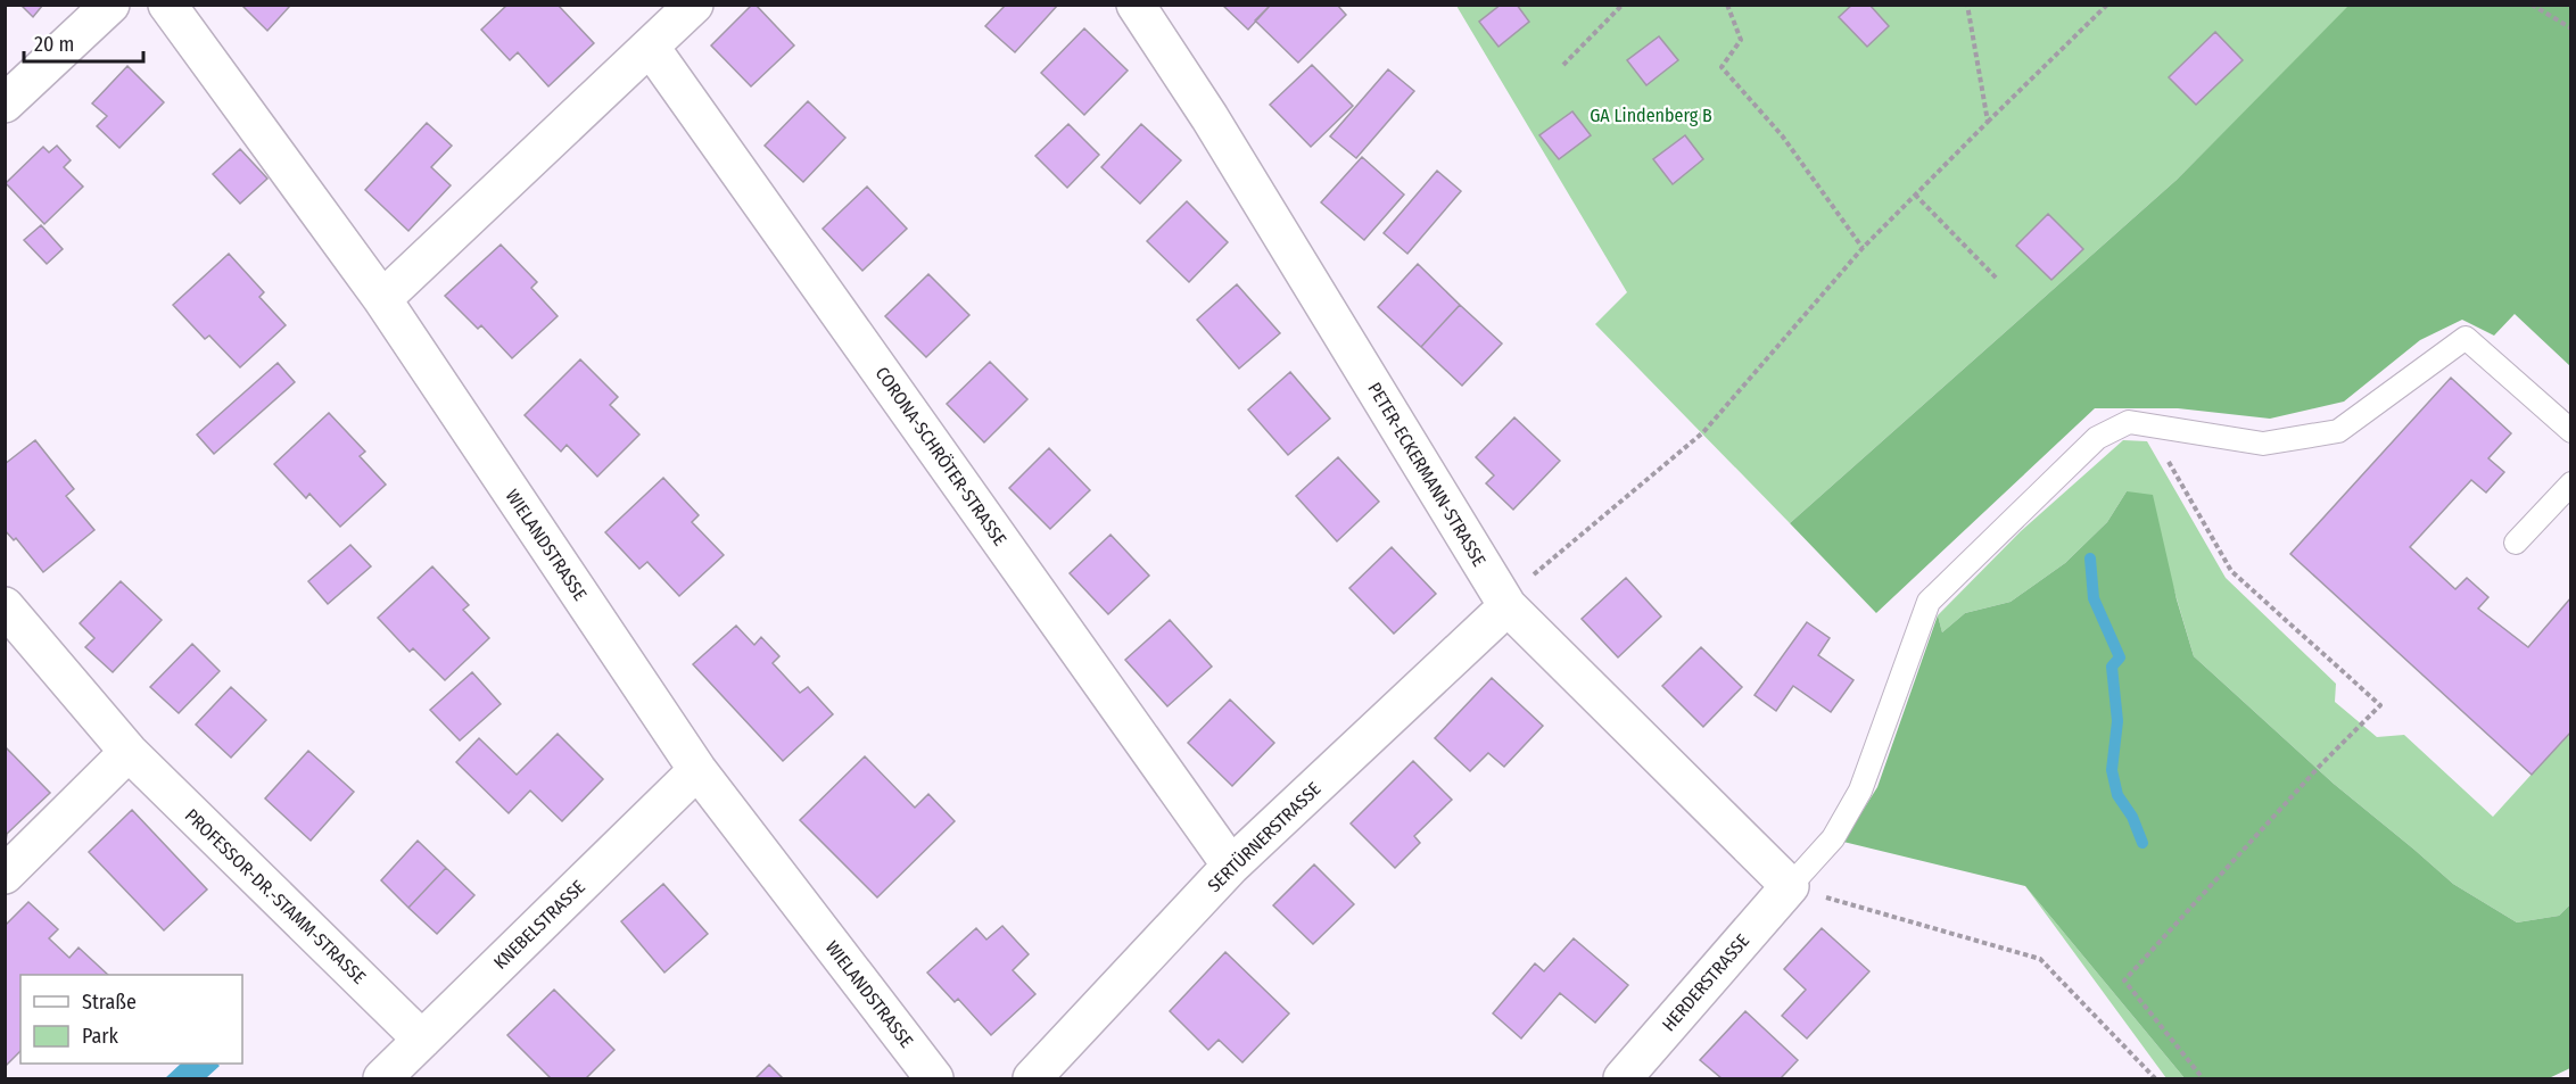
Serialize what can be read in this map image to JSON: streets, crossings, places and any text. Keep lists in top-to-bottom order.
{
  "streets": {
    "street": [
      "CORONA-SCHRÖTER-STRASSE",
      "PETER-ECKERMANN-STRASSE",
      "WIELANDSTRASSE",
      "SERTÜRNERSTRASSE",
      "PROFESSOR-DR.-STAMM-STRASSE",
      "KNEBELSTRASSE",
      "HERDERSTRASSE"
    ]
  },
  "crossings": [
    ["CORONA-SCHRÖTER-STRASSE", "SERTÜRNERSTRASSE"],
    ["PETER-ECKERMANN-STRASSE", "SERTÜRNERSTRASSE"],
    ["PETER-ECKERMANN-STRASSE", "HERDERSTRASSE"],
    ["WIELANDSTRASSE", "KNEBELSTRASSE"],
    ["PROFESSOR-DR.-STAMM-STRASSE", "KNEBELSTRASSE"]
  ],
  "parks": ["GA Lindenberg B"],
  "legend": ["Straße", "Park"],
  "scale_bar": "20 m"
}
